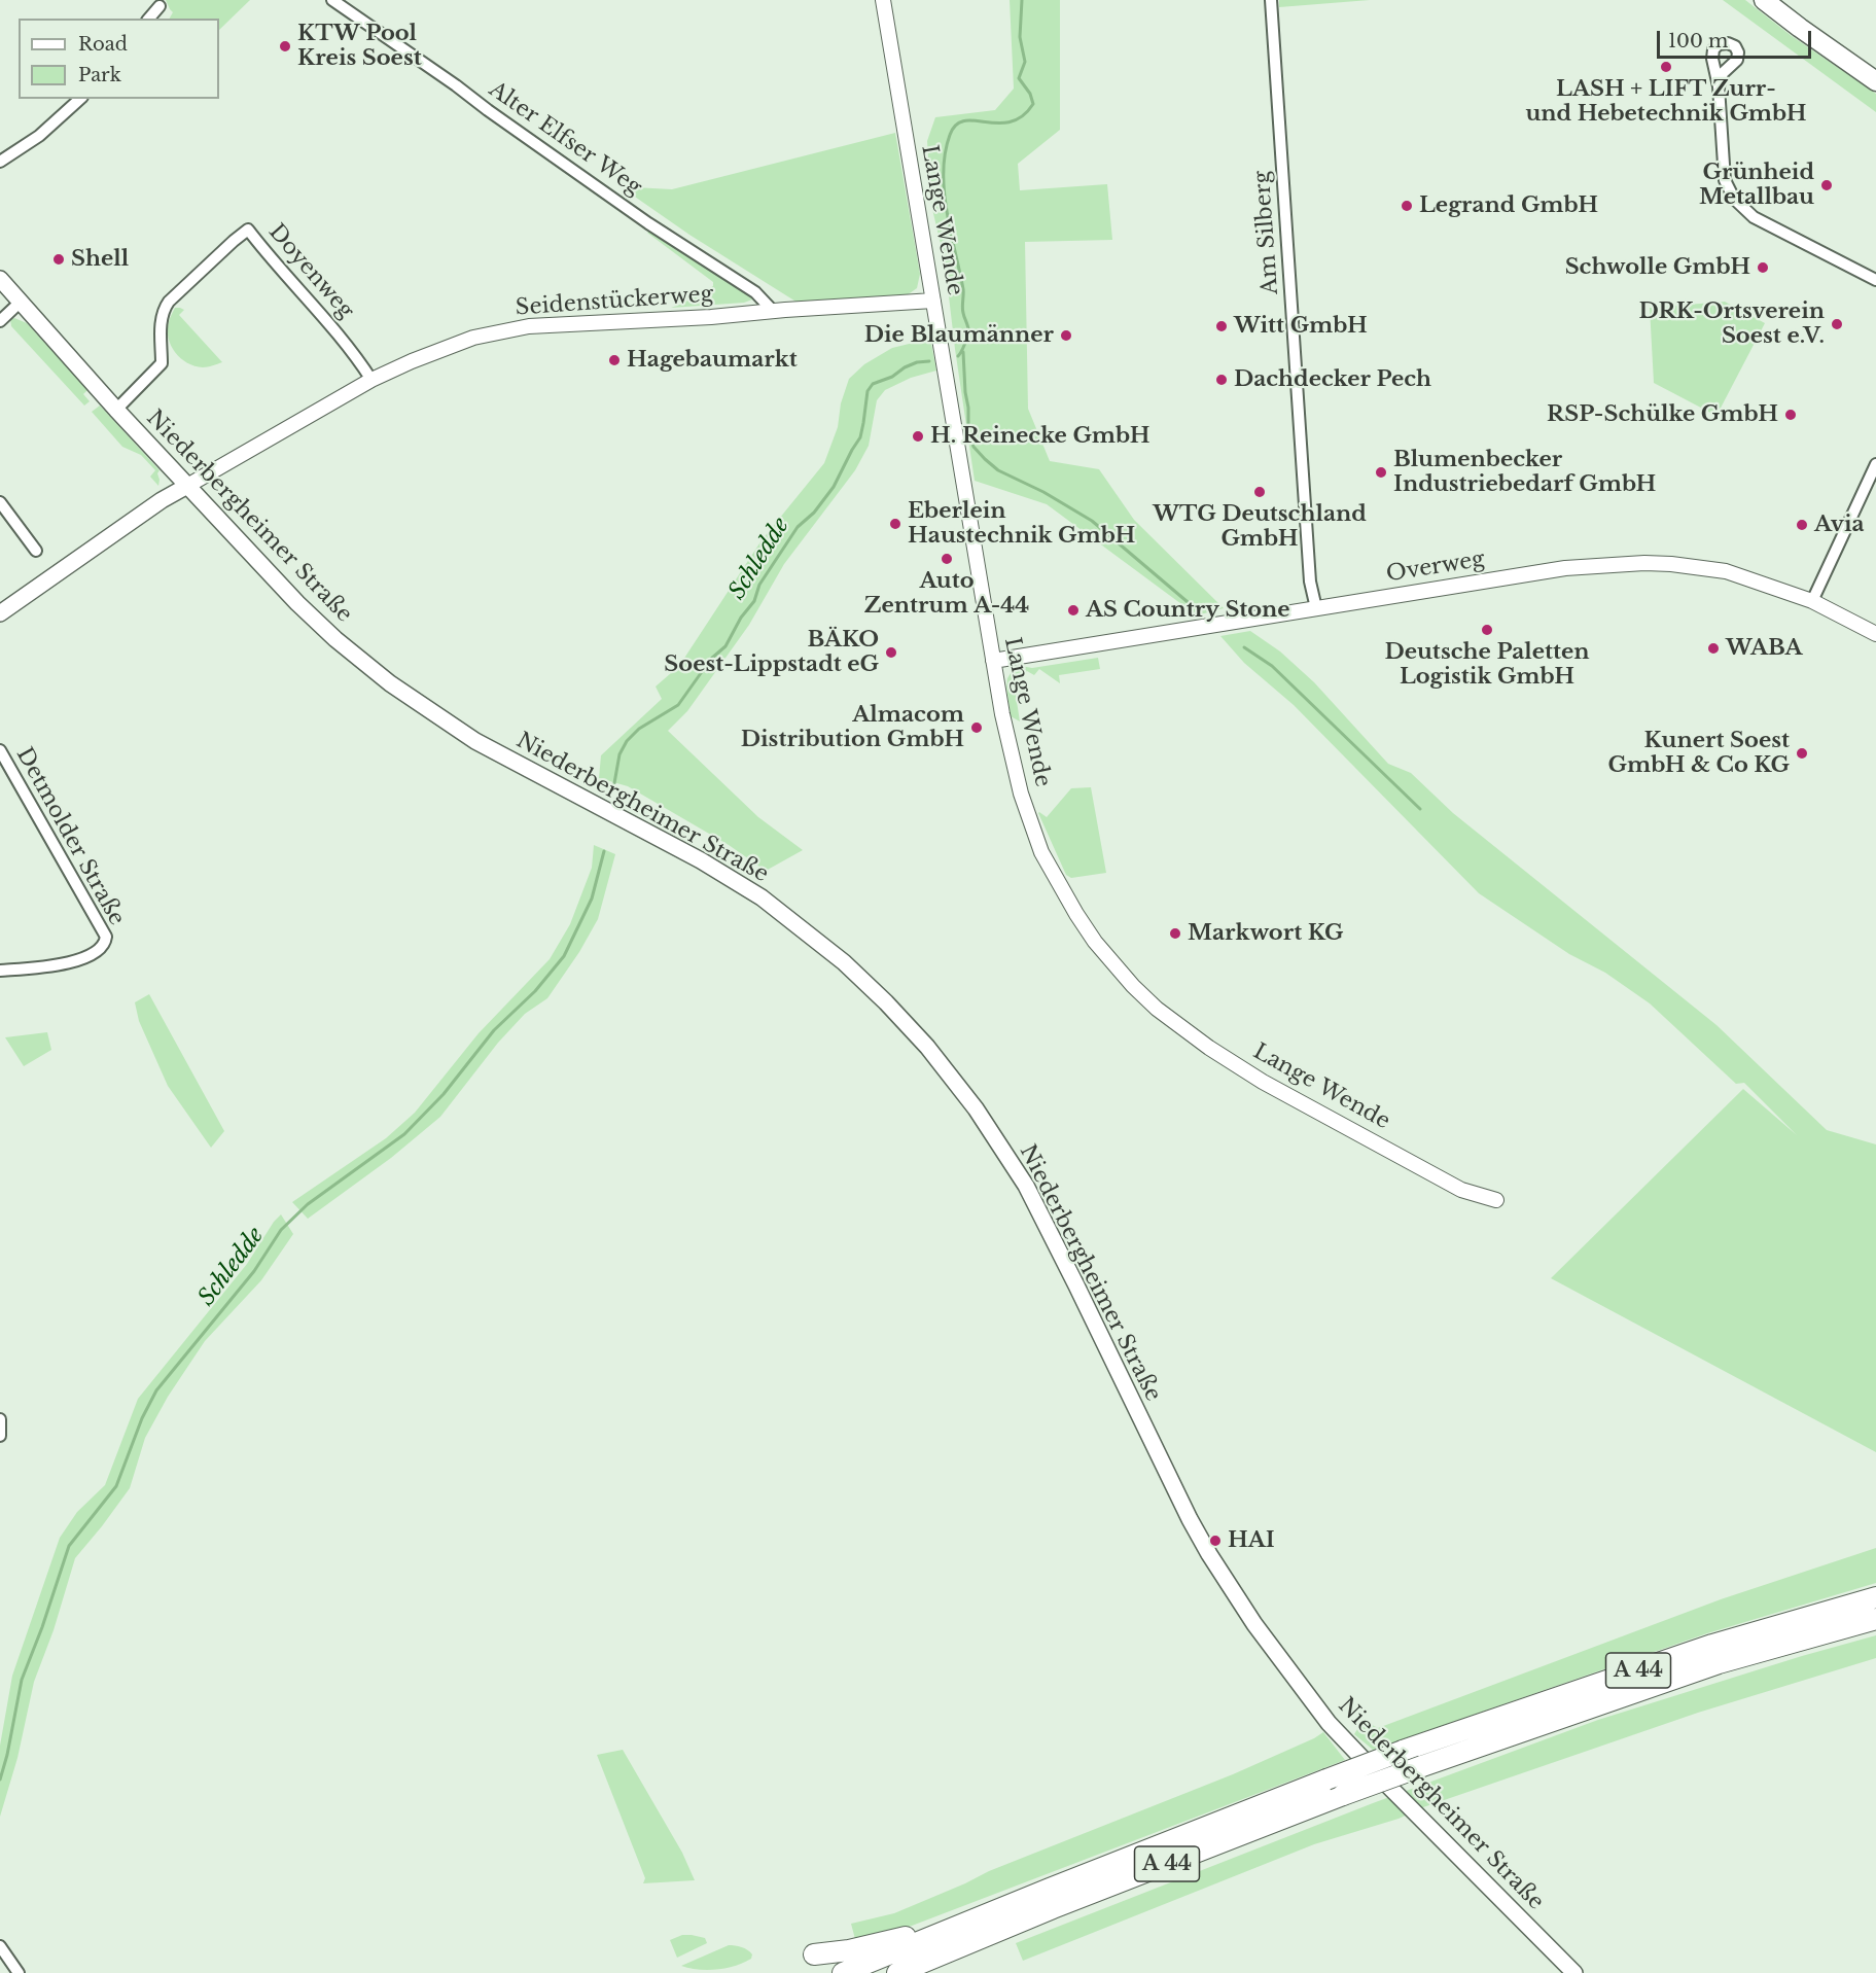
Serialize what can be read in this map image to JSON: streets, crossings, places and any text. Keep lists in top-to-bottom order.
{
  "streets": {
    "highway": ["A 44"],
    "main road": ["Niederbergheimer Straße"],
    "street": [
      "Alter Elfser Weg",
      "Lange Wende",
      "Am Silberg",
      "Doyenweg",
      "Seidenstückerweg",
      "Overweg",
      "Detmolder Straße"
    ]
  },
  "crossings": [
    ["Alter Elfser Weg", "Seidenstückerweg"],
    ["Lange Wende", "Seidenstückerweg"],
    ["Lange Wende", "Overweg"],
    ["Am Silberg", "Overweg"],
    ["Doyenweg", "Seidenstückerweg"],
    ["Doyenweg", "Niederbergheimer Straße"],
    ["Seidenstückerweg", "Niederbergheimer Straße"]
  ],
  "water": ["Schledde"],
  "places": [
    "KTW Pool Kreis Soest",
    "LASH + LIFT Zurr- und Hebetechnik GmbH",
    "Grünheid Metallbau",
    "Legrand GmbH",
    "Shell",
    "Schwolle GmbH",
    "DRK-Ortsverein Soest e.V.",
    "Witt GmbH",
    "Die Blaumänner",
    "Hagebaumarkt",
    "Dachdecker Pech",
    "RSP-Schülke GmbH",
    "H. Reinecke GmbH",
    "Blumenbecker Industriebedarf GmbH",
    "WTG Deutschland GmbH",
    "Eberlein Haustechnik GmbH",
    "Avia",
    "Auto Zentrum A-44",
    "AS Country Stone",
    "Deutsche Paletten Logistik GmbH",
    "WABA",
    "BÄKO Soest-Lippstadt eG",
    "Almacom Distribution GmbH",
    "Kunert Soest GmbH & Co KG",
    "Markwort KG",
    "HAI"
  ],
  "legend": ["Road", "Park"],
  "scale_bar": "100 m"
}
